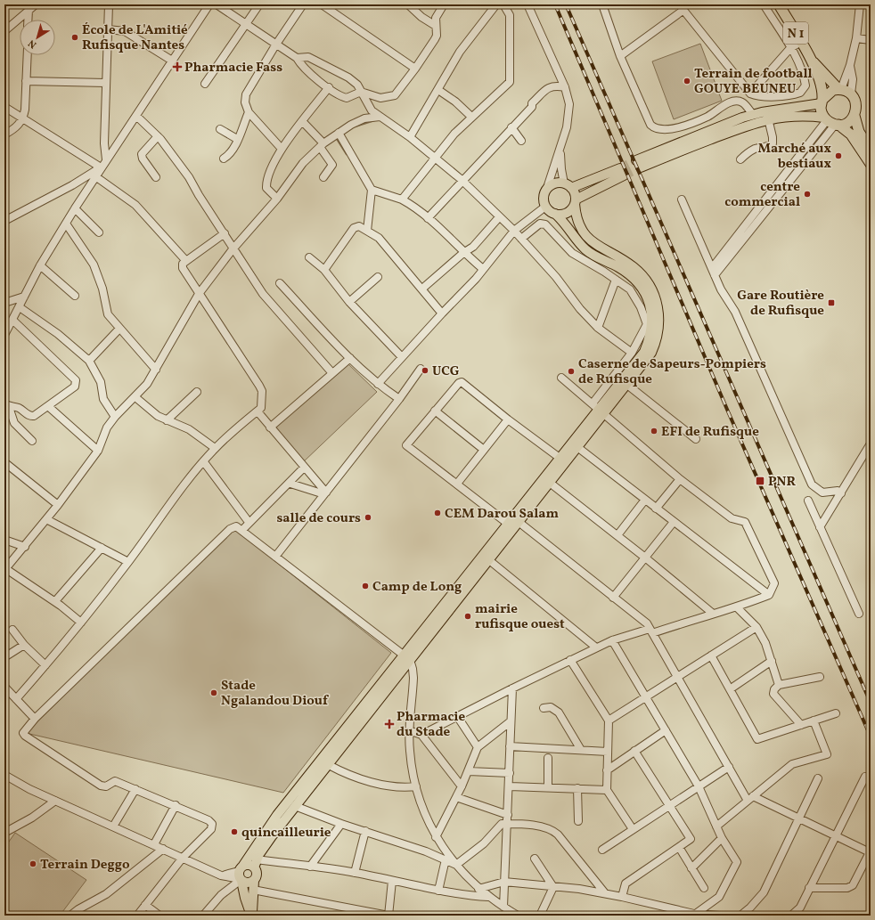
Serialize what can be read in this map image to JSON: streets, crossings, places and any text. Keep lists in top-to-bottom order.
{
  "streets": {
    "highway": ["N 1"]
  },
  "places": {
    "other": [
      "École de L'Amitié Rufisque Nantes",
      "Terrain de football GOUYE BEUNEU",
      "Marché aux bestiaux",
      "centre commercial",
      "UCG",
      "Caserne de Sapeurs-Pompiers de Rufisque",
      "EFI de Rufisque",
      "CEM Darou Salam",
      "salle de cours",
      "Camp de Long",
      "mairie rufisque ouest",
      "Stade Ngalandou Diouf",
      "quincailleurie",
      "Terrain Deggo"
    ],
    "health": ["Pharmacie Fass", "Pharmacie du Stade"],
    "transit": ["Gare Routière de Rufisque", "PNR"]
  },
  "north": "bottom left"
}
